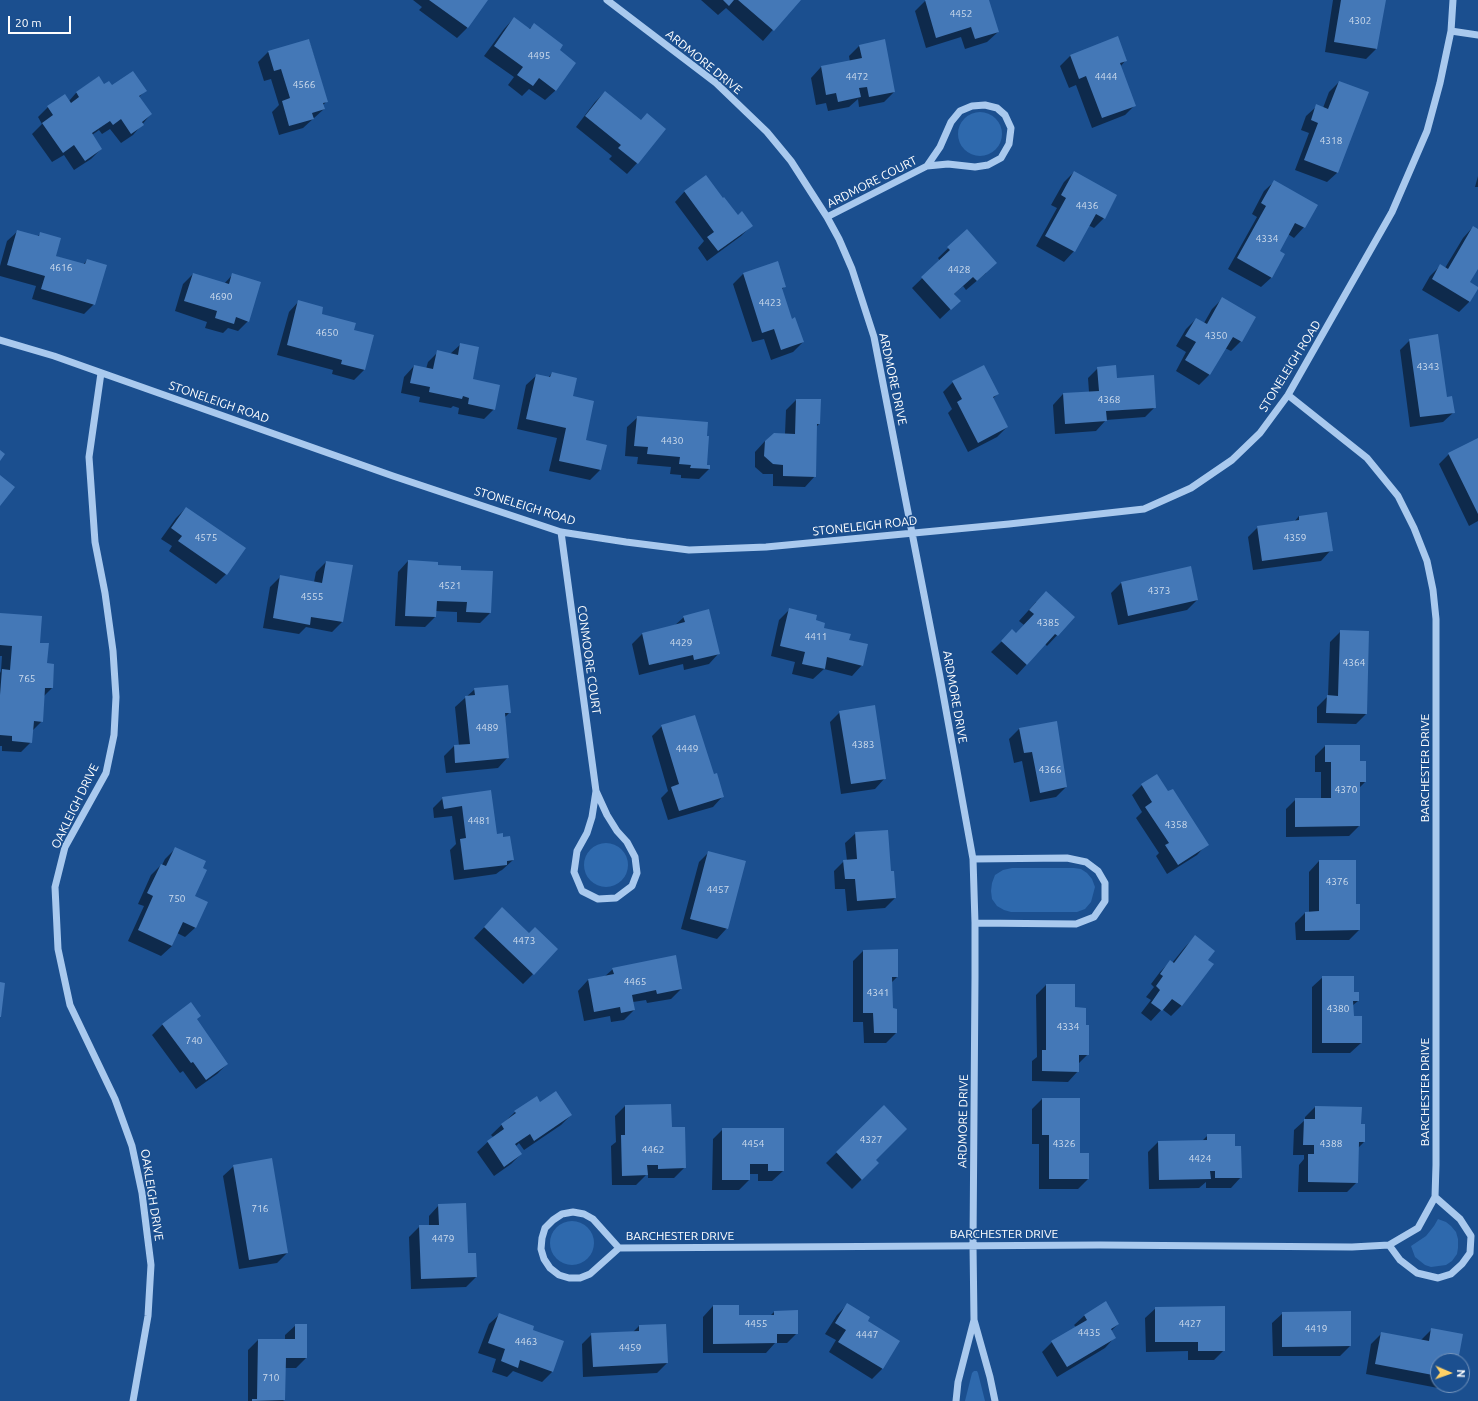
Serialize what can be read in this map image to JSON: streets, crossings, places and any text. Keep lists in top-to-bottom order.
{
  "streets": {
    "street": [
      "ARDMORE DRIVE",
      "ARDMORE COURT",
      "STONELEIGH ROAD",
      "CONMOORE COURT",
      "BARCHESTER DRIVE",
      "OAKLEIGH DRIVE"
    ]
  },
  "crossings": [
    ["ARDMORE DRIVE", "ARDMORE COURT"],
    ["ARDMORE DRIVE", "STONELEIGH ROAD"],
    ["ARDMORE DRIVE", "BARCHESTER DRIVE"],
    ["STONELEIGH ROAD", "CONMOORE COURT"],
    ["STONELEIGH ROAD", "BARCHESTER DRIVE"],
    ["STONELEIGH ROAD", "OAKLEIGH DRIVE"]
  ],
  "house_numbers": [
    "4452",
    "4302",
    "4495",
    "4472",
    "4444",
    "4566",
    "4318",
    "4436",
    "4334",
    "4616",
    "4428",
    "4690",
    "4423",
    "4650",
    "4350",
    "4343",
    "4368",
    "4430",
    "4575",
    "4359",
    "4521",
    "4373",
    "4555",
    "4385",
    "4411",
    "4429",
    "4364",
    "765",
    "4489",
    "4383",
    "4449",
    "4366",
    "4370",
    "4481",
    "4358",
    "4376",
    "4457",
    "750",
    "4473",
    "4465",
    "4341",
    "4380",
    "4334",
    "740",
    "4327",
    "4454",
    "4326",
    "4388",
    "4462",
    "4424",
    "716",
    "4479",
    "4455",
    "4427",
    "4419",
    "4435",
    "4447",
    "4463",
    "4459",
    "710"
  ],
  "scale_bar": "20 m",
  "north": "right"
}
